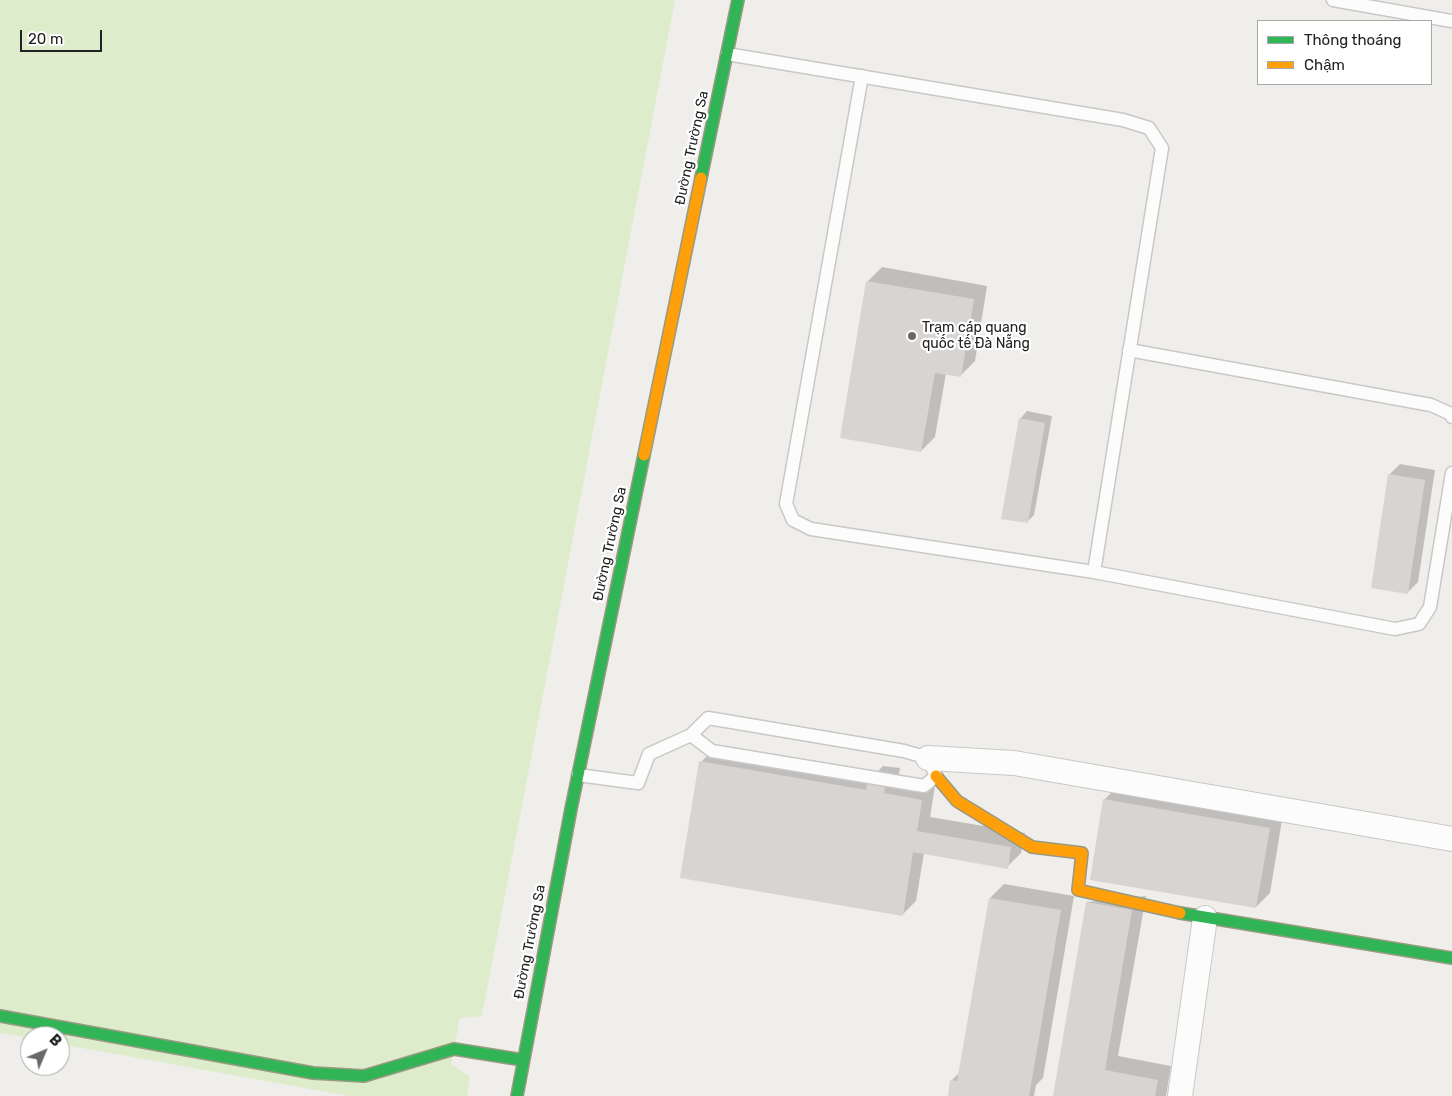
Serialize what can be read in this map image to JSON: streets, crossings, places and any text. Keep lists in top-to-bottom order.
{
  "streets": {
    "main road": ["Đường Trường Sa"]
  },
  "places": ["Trạm cáp quang quốc tế Đà Nẵng"],
  "legend": ["Thông thoáng", "Chậm"],
  "scale_bar": "20 m",
  "north": "top right"
}
